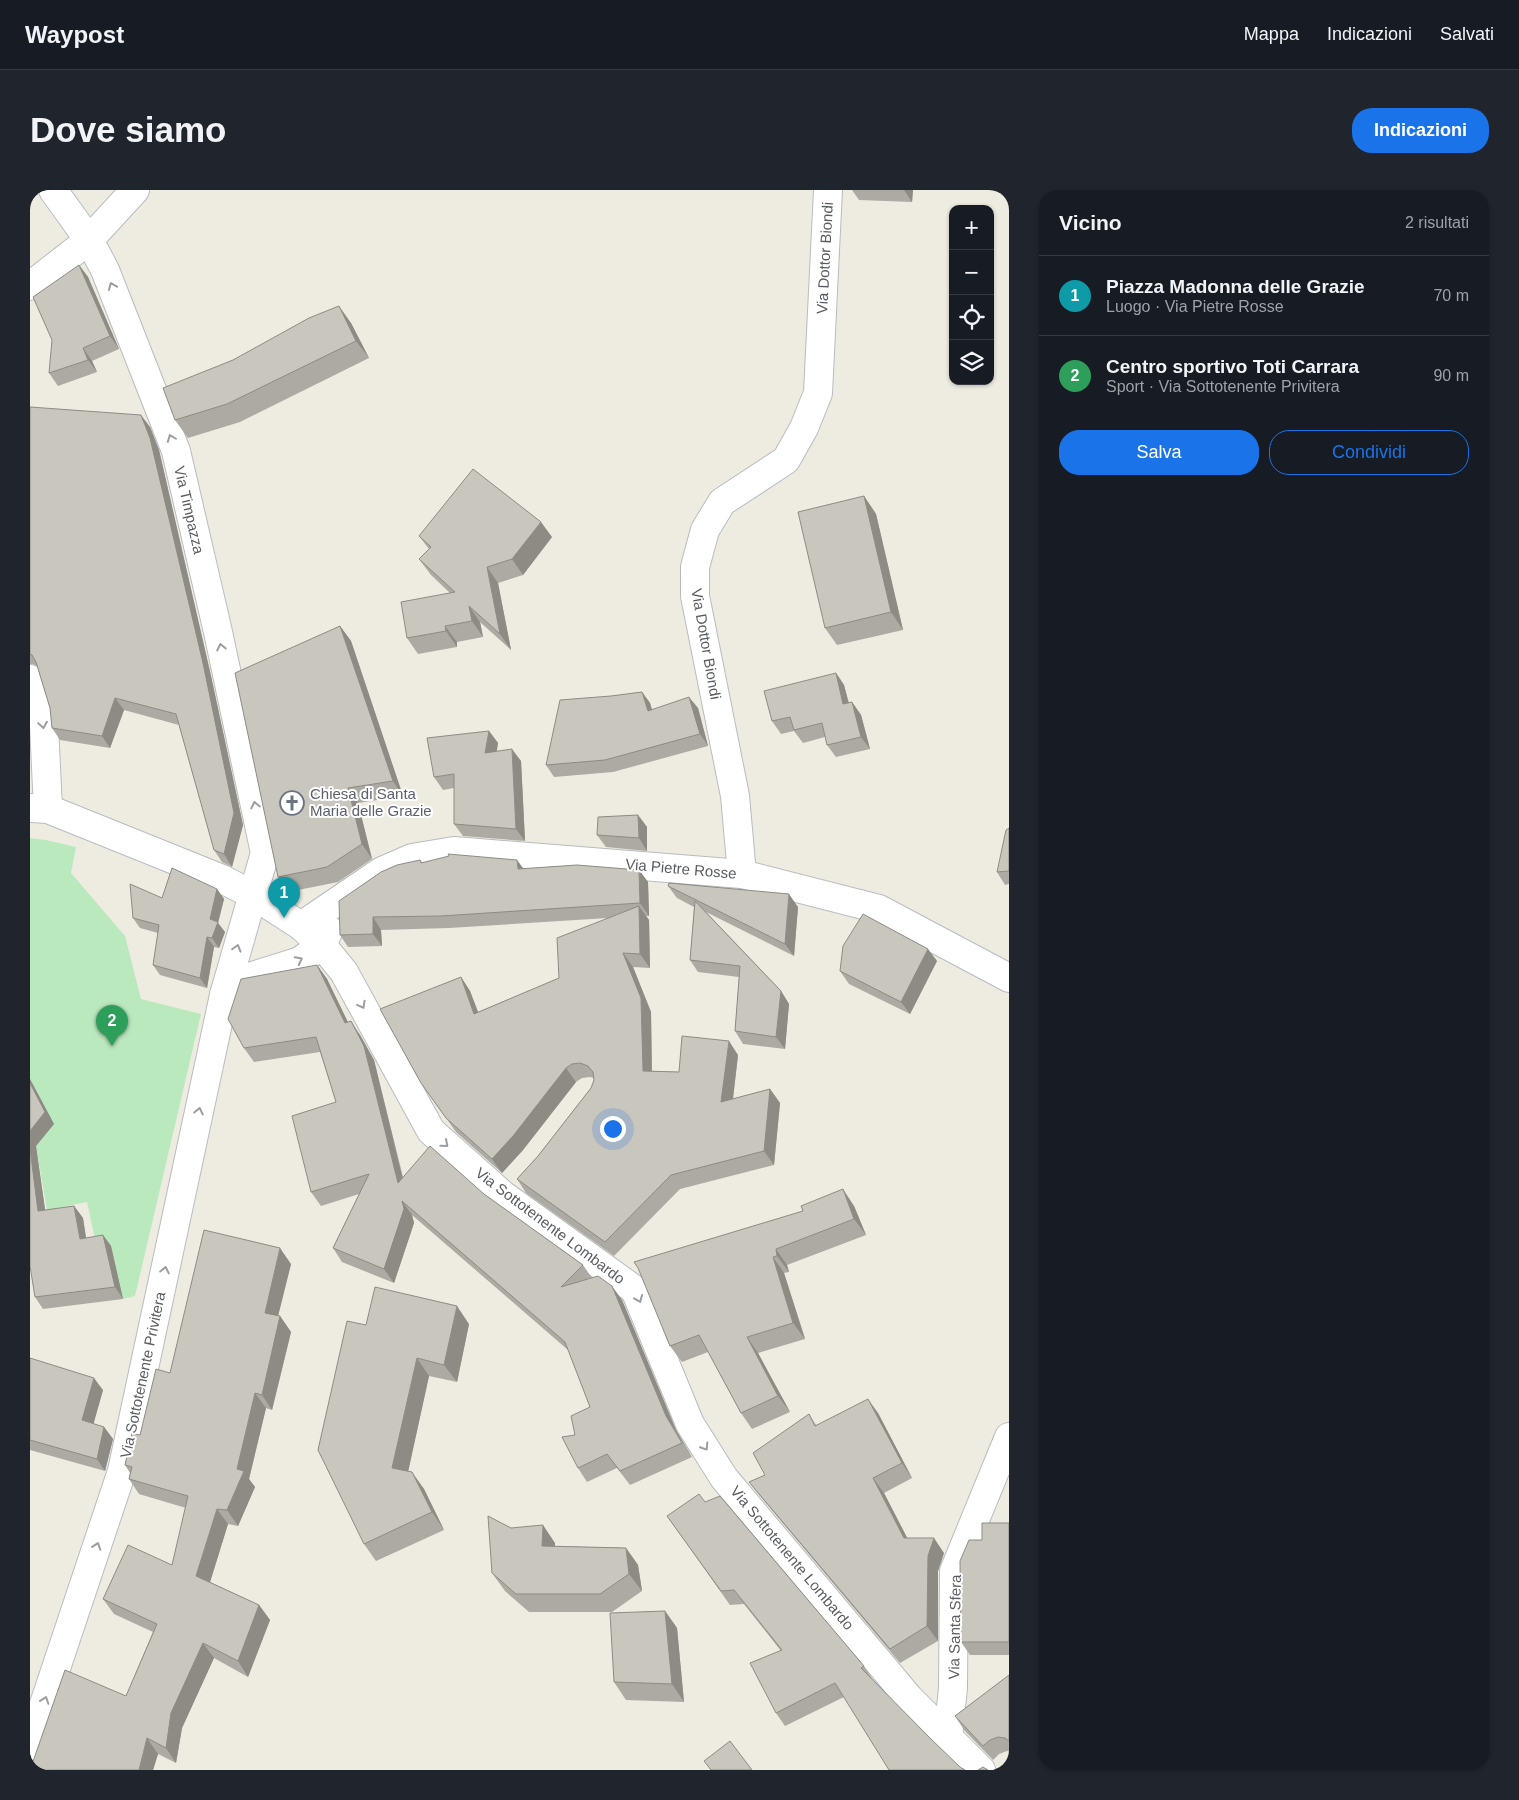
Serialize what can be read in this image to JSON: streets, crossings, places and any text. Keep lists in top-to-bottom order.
{
  "streets": {
    "street": [
      "Via Dottor Biondi",
      "Via Timpazza",
      "Via Pietre Rosse",
      "Via Sottotenente Lombardo",
      "Via Sottotenente Privitera",
      "Via Santa Sfera"
    ]
  },
  "crossings": [
    ["Via Dottor Biondi", "Via Pietre Rosse"],
    ["Via Timpazza", "Via Sottotenente Privitera"],
    ["Via Pietre Rosse", "Via Sottotenente Lombardo"],
    ["Via Sottotenente Lombardo", "Via Sottotenente Privitera"],
    ["Via Sottotenente Lombardo", "Via Santa Sfera"]
  ],
  "one_way": ["Via Timpazza", "Via Sottotenente Lombardo", "Via Sottotenente Privitera"],
  "places": {
    "church": ["Chiesa di Santa Maria delle Grazie"]
  },
  "page": {
    "header": "Waypost",
    "nav": ["Mappa", "Indicazioni", "Salvati"],
    "buttons": [
      "Indicazioni",
      ["Salva", "Condividi"]
    ],
    "title": "Dove siamo",
    "heading": ["Vicino", "2 risultati"],
    "map_buttons": ["+", "−"],
    "list": [
      {
        "mark": "1",
        "name": "Piazza Madonna delle Grazie",
        "note": "Luogo · Via Pietre Rosse",
        "value": "70 m"
      },
      {
        "mark": "2",
        "name": "Centro sportivo Toti Carrara",
        "note": "Sport · Via Sottotenente Privitera",
        "value": "90 m"
      }
    ],
    "pins": ["1", "2"]
  }
}
